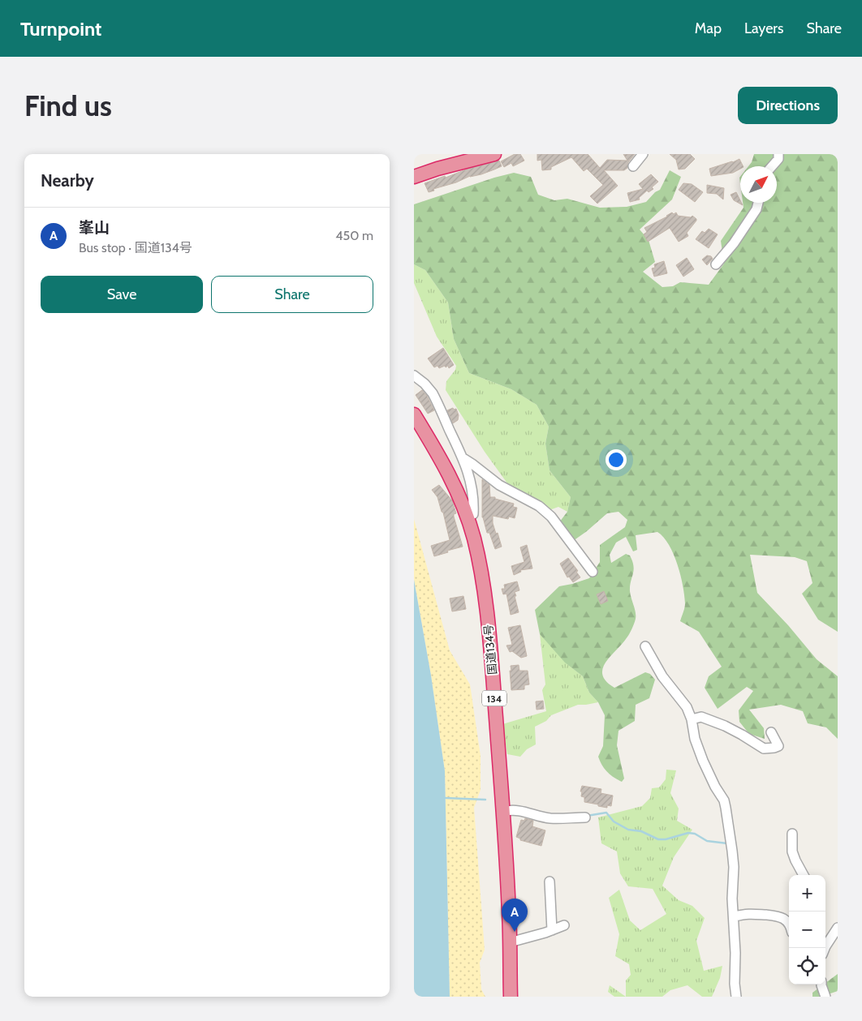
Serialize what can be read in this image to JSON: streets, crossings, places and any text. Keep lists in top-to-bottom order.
{
  "streets": {
    "highway": ["国道134号", "134"]
  },
  "north": "top right",
  "page": {
    "header": "Turnpoint",
    "nav": ["Map", "Layers", "Share"],
    "buttons": [
      "Directions",
      ["Save", "Share"]
    ],
    "title": "Find us",
    "heading": "Nearby",
    "list": [
      {
        "mark": "A",
        "name": "峯山",
        "note": "Bus stop · 国道134号",
        "value": "450 m"
      }
    ],
    "map_buttons": ["+", "−"],
    "pins": "A"
  }
}
